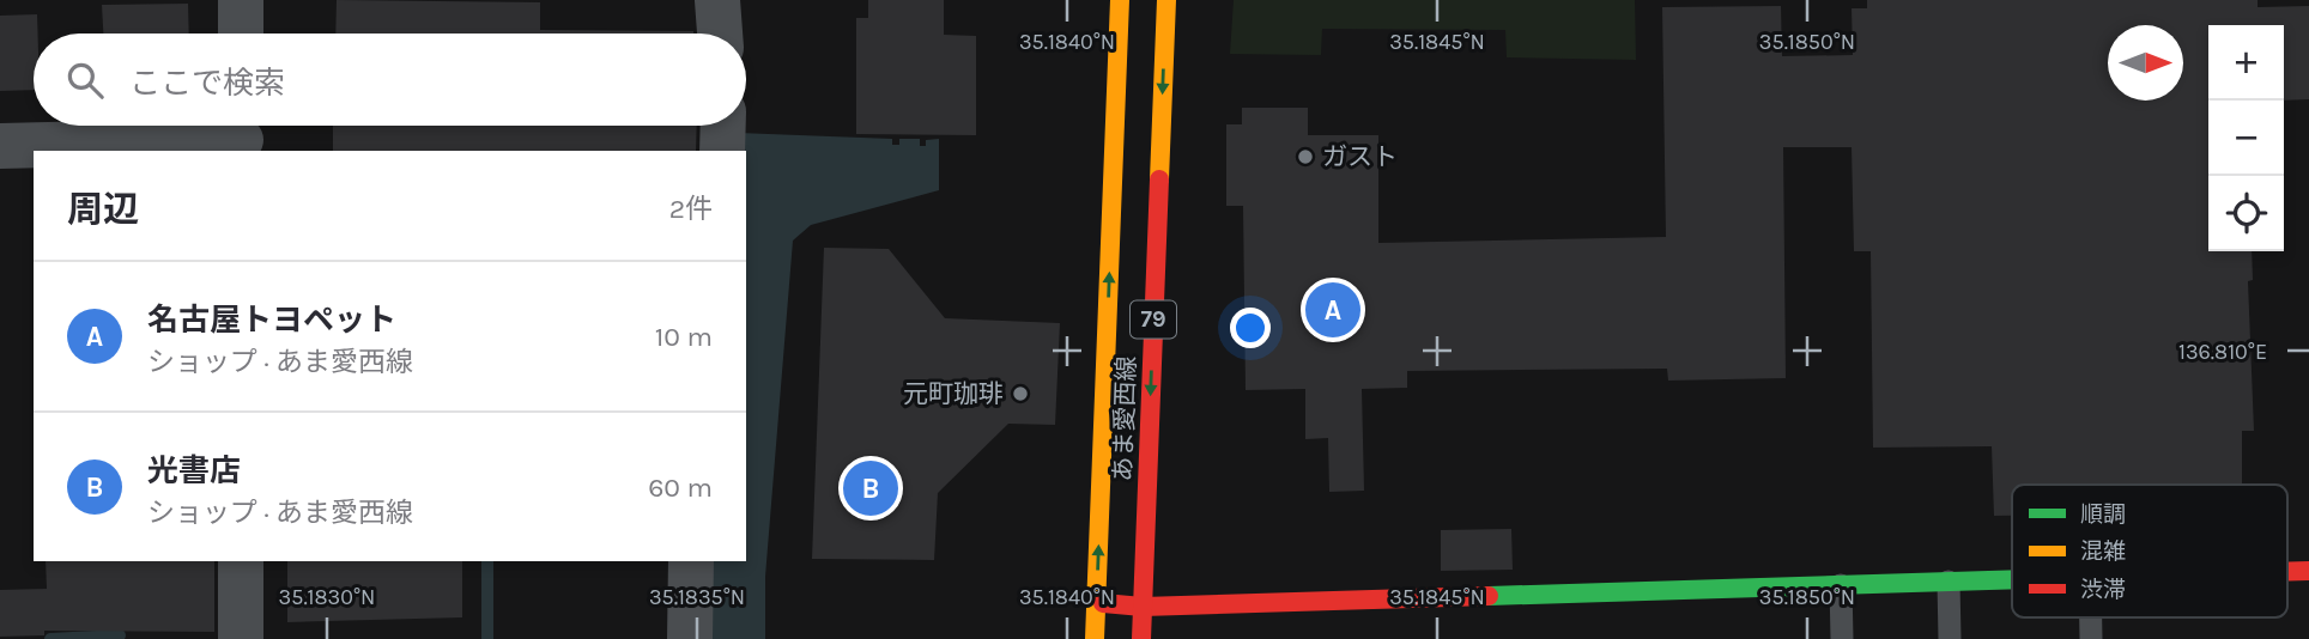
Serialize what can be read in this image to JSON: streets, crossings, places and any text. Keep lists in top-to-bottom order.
{
  "streets": {
    "main road": ["79", "あま愛西線"]
  },
  "places": ["ガスト", "元町珈琲"],
  "legend": ["順調", "混雑", "渋滞"],
  "north": "right",
  "page": {
    "map_buttons": ["+", "−"],
    "search": "ここで検索",
    "heading": ["周辺", "2件"],
    "list": [
      {
        "mark": "A",
        "name": "名古屋トヨペット",
        "note": "ショップ · あま愛西線",
        "value": "10 m"
      },
      {
        "mark": "B",
        "name": "光書店",
        "note": "ショップ · あま愛西線",
        "value": "60 m"
      }
    ],
    "pins": ["A", "B"]
  },
  "coordinates": [
    "35.1840°N",
    "35.1845°N",
    "35.1850°N",
    "136.810°E",
    "35.1830°N",
    "35.1835°N"
  ]
}
